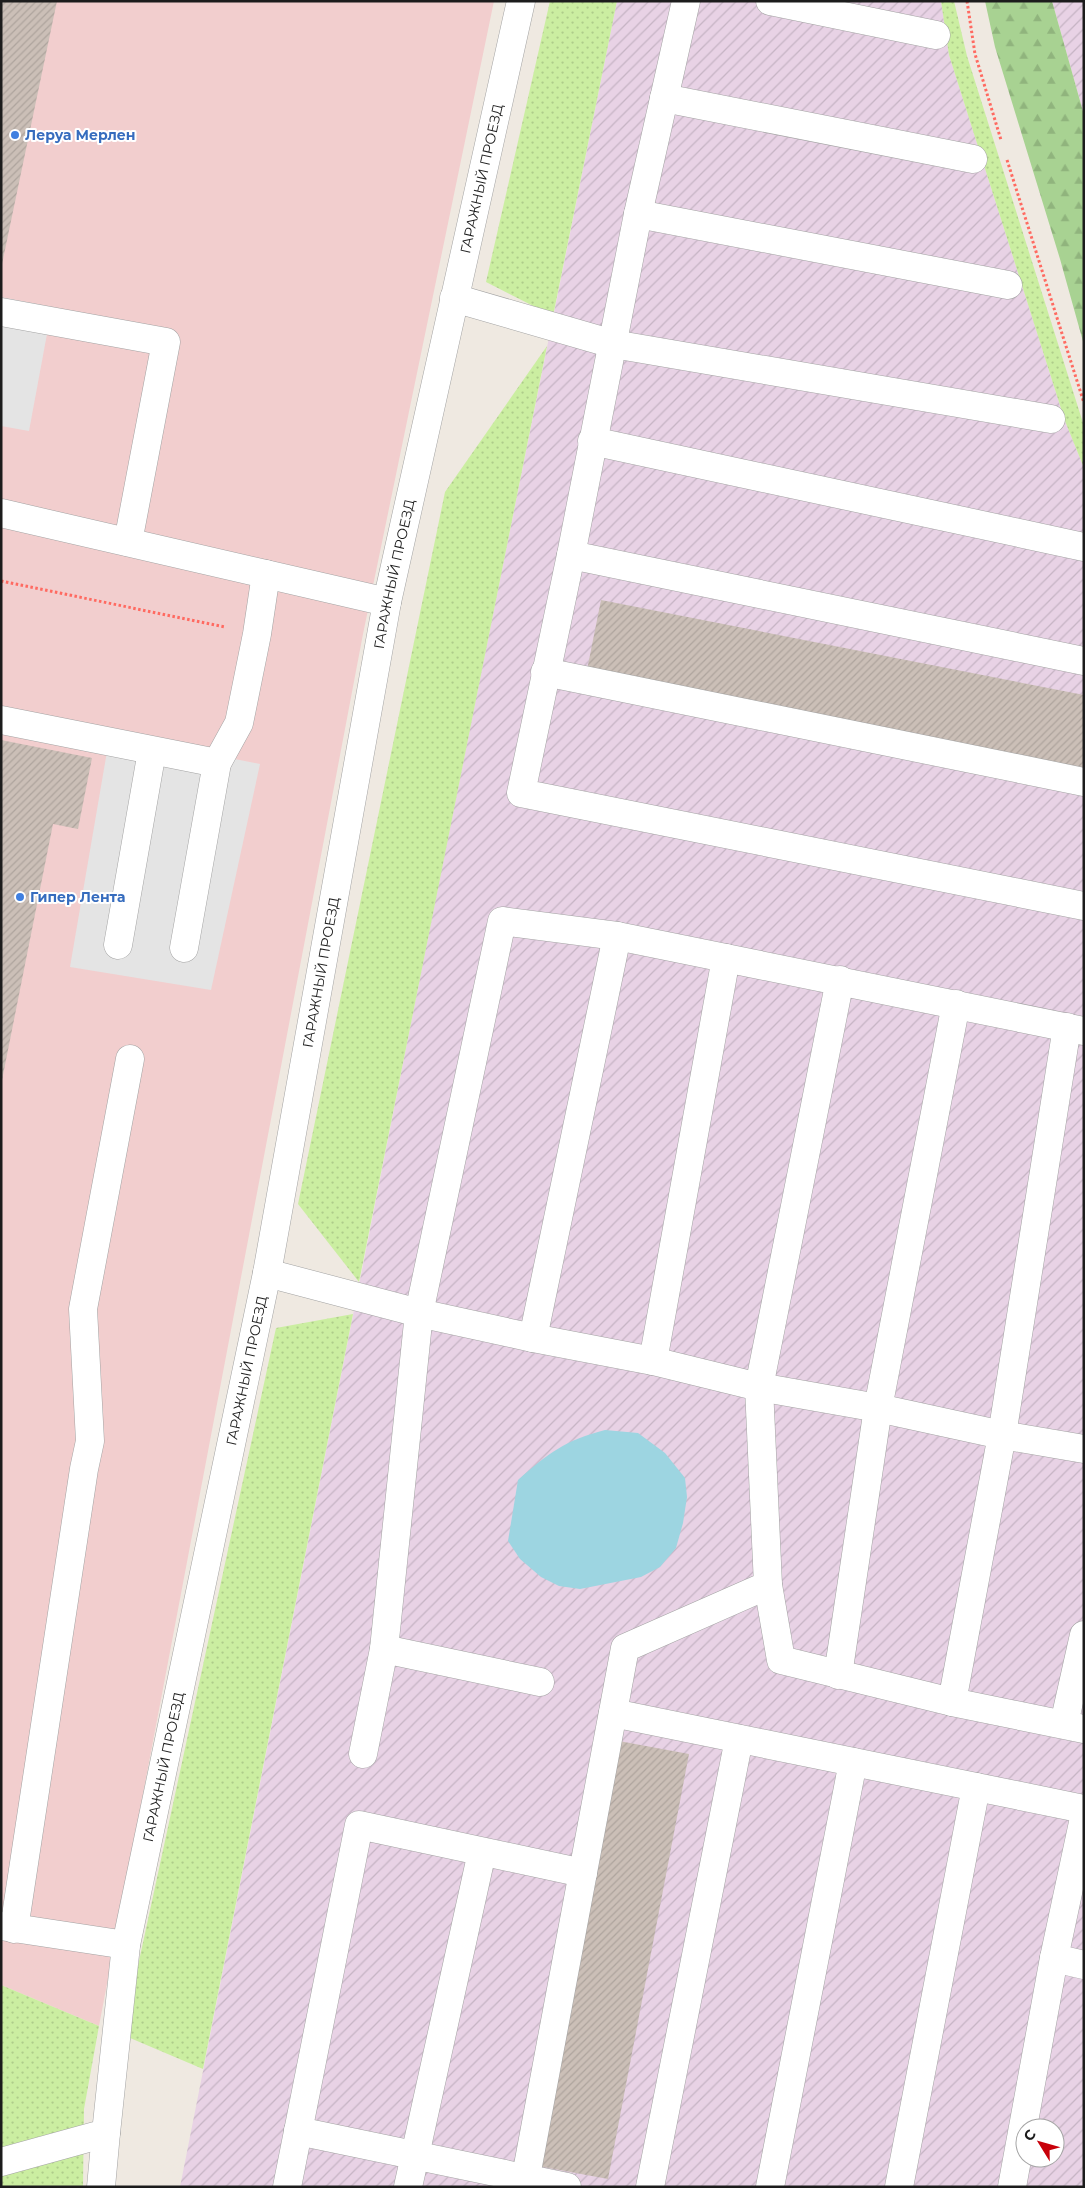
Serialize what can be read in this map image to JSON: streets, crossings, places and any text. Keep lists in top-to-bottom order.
{
  "streets": {
    "lane": ["ГАРАЖНЫЙ ПРОЕЗД"]
  },
  "places": ["Леруа Мерлен", "Гипер Лента"],
  "north": "top left"
}
